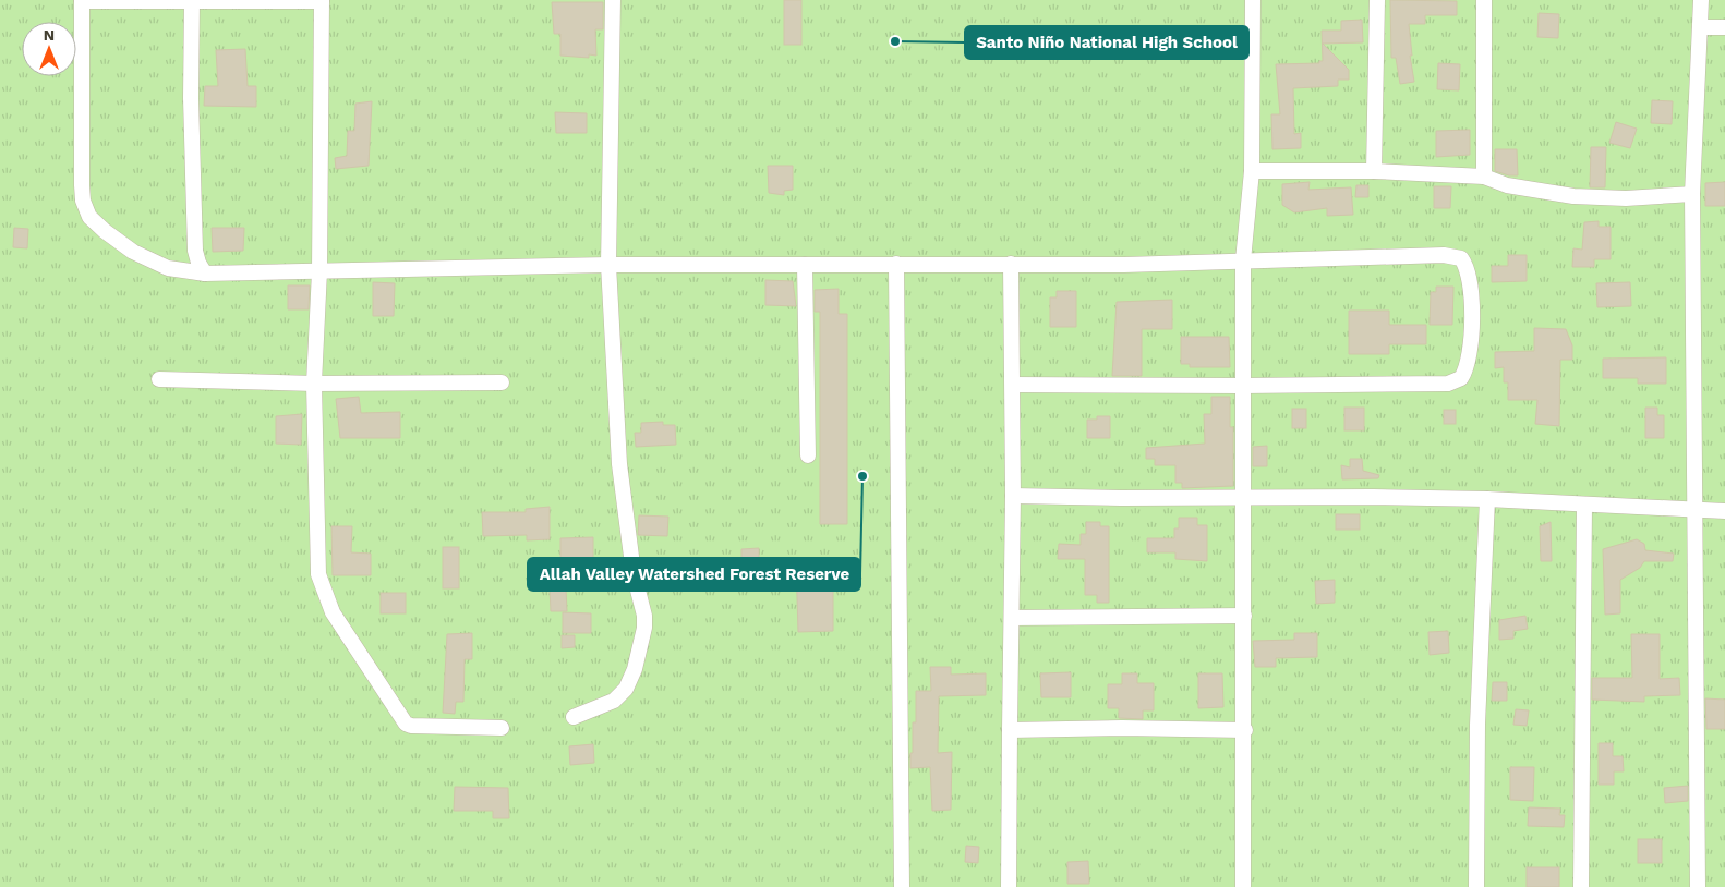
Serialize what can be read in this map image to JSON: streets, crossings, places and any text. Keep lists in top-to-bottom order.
{
  "places": ["Santo Niño National High School", "Allah Valley Watershed Forest Reserve"],
  "north": "top"
}
